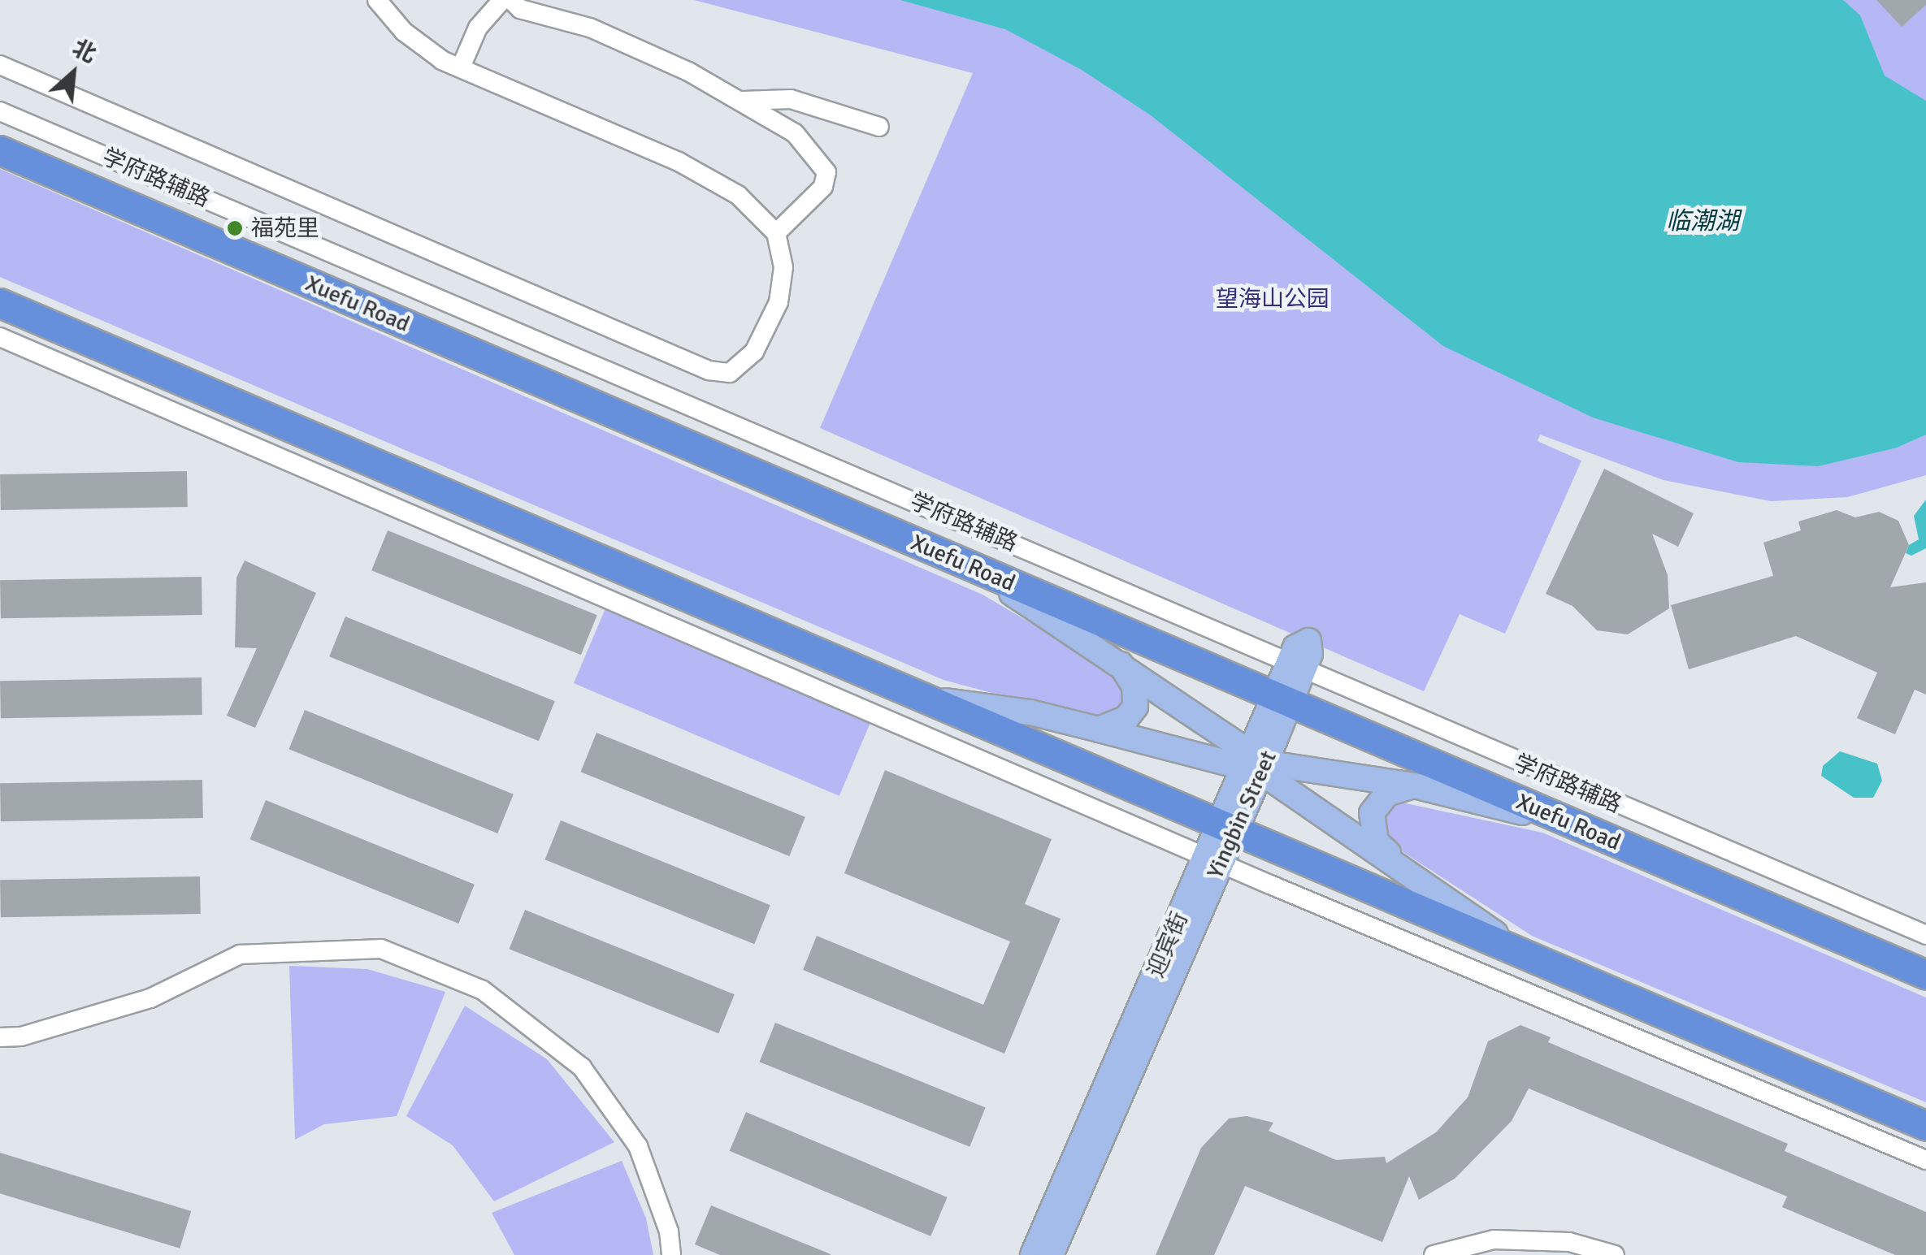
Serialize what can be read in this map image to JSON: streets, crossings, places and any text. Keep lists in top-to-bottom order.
{
  "streets": {
    "highway": ["Xuefu Road"],
    "main road": ["Yingbin Street", "迎宾街"],
    "street": ["学府路辅路"]
  },
  "crossings": [
    ["学府路辅路", "Yingbin Street"],
    ["Xuefu Road", "Yingbin Street"],
    ["Yingbin Street", "迎宾街"]
  ],
  "water": ["临潮湖"],
  "parks": ["望海山公园"],
  "places": ["福苑里"],
  "north": "top right"
}
